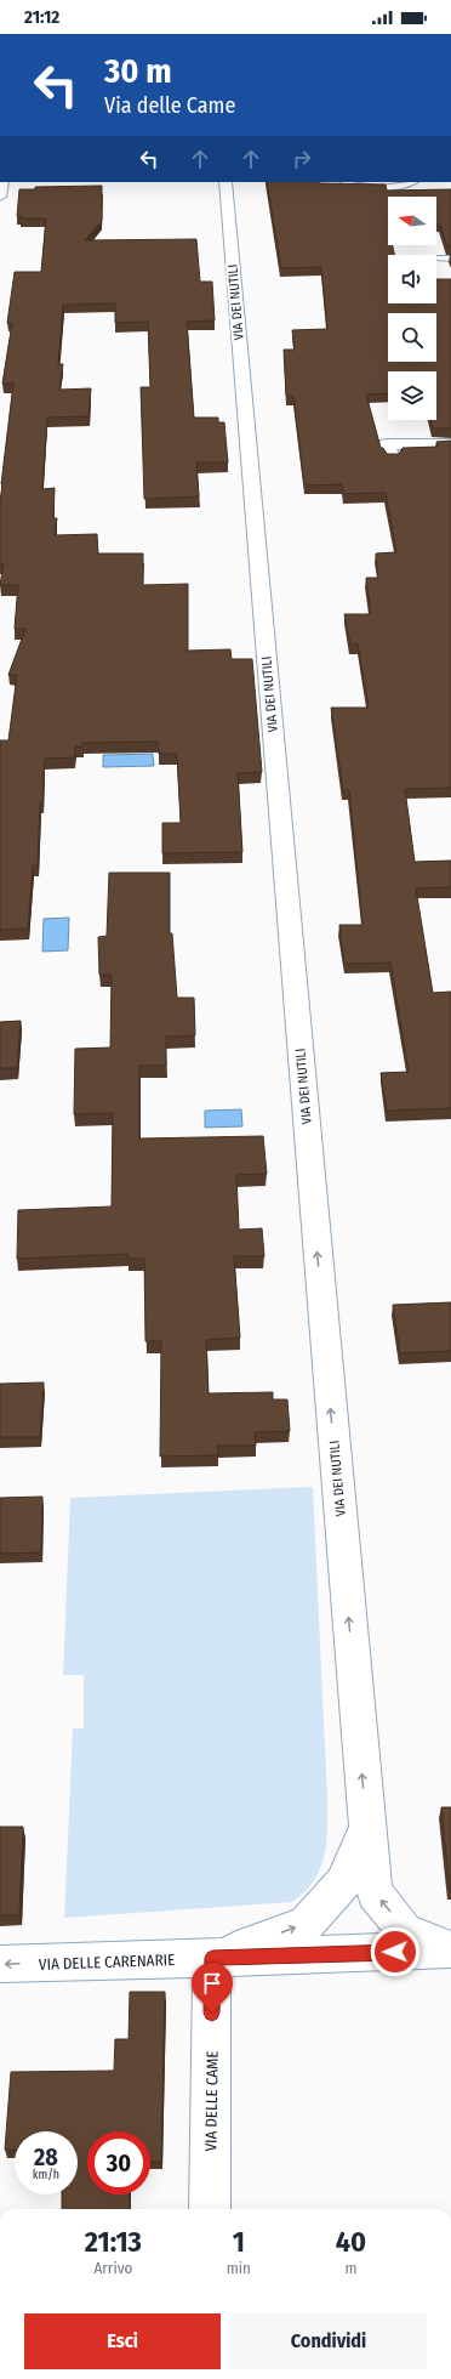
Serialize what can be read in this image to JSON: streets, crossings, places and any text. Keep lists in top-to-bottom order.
{
  "streets": {
    "street": ["VIA DEI NUTILI", "VIA DELLE CARENARIE", "VIA DELLE CAME"]
  },
  "crossings": [
    ["VIA DEI NUTILI", "VIA DELLE CARENARIE"],
    ["VIA DELLE CARENARIE", "VIA DELLE CAME"]
  ],
  "one_way": ["VIA DEI NUTILI"],
  "north": "left",
  "page": {
    "status": "21:12",
    "turn": ["30 m", "Via delle Came"],
    "speed": "28 km/h",
    "limit": "30",
    "eta": [
      "21:13",
      "Arrivo",
      "1",
      "min",
      "40",
      "m"
    ],
    "buttons": ["Esci", "Condividi"]
  }
}
